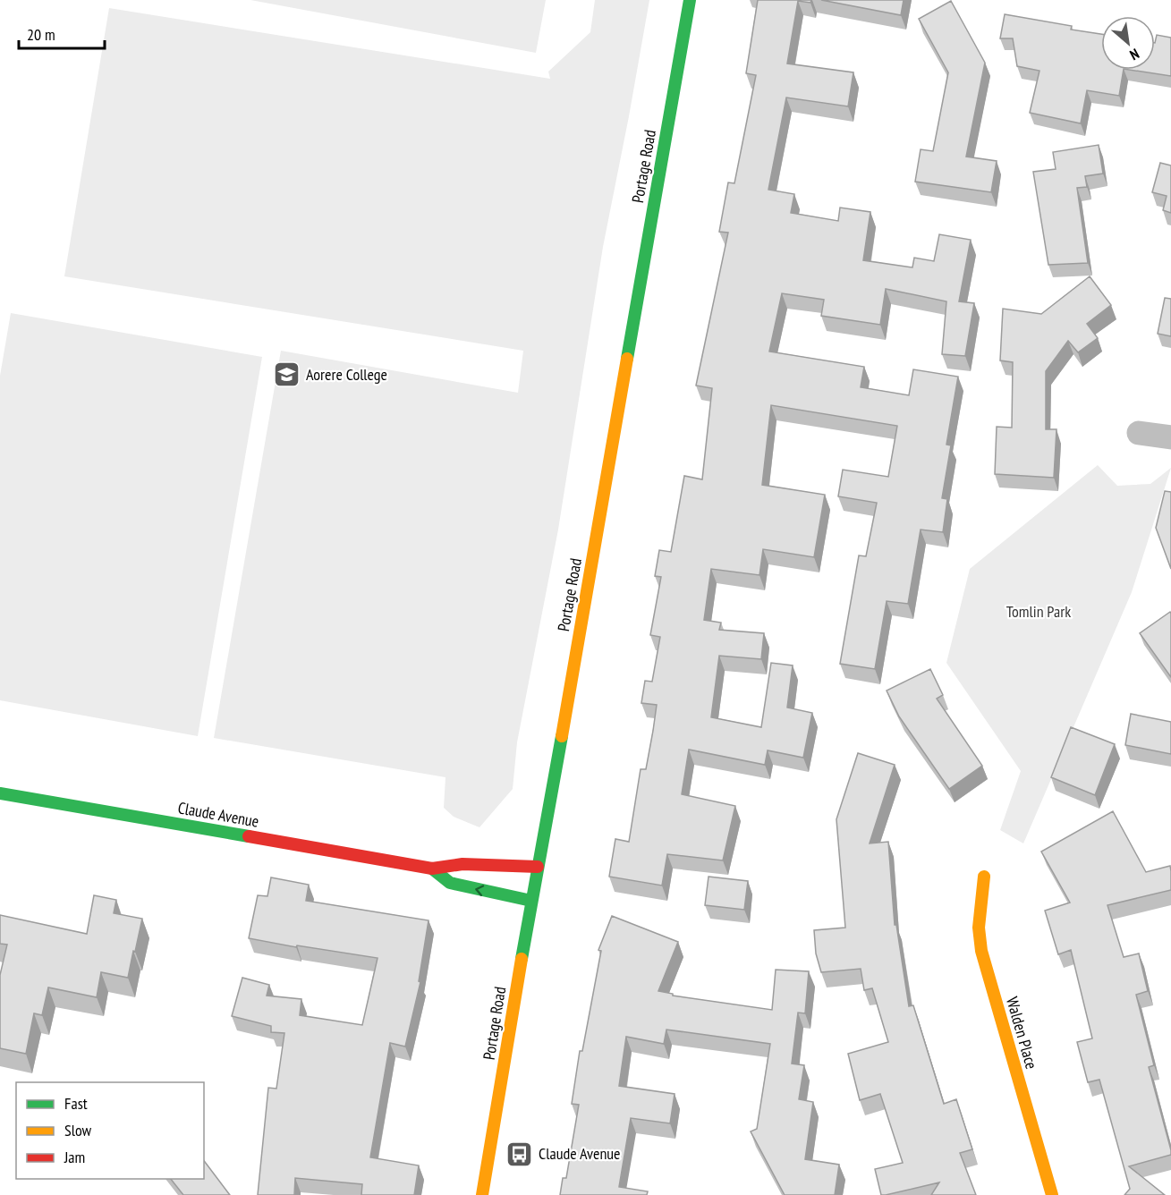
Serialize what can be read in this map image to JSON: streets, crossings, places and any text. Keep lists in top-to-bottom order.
{
  "streets": {
    "main road": ["Portage Road", "Claude Avenue", "Walden Place"]
  },
  "crossings": [
    ["Portage Road", "Claude Avenue"]
  ],
  "parks": ["Tomlin Park"],
  "places": {
    "school or university": ["Aorere College"],
    "bus stop": ["Claude Avenue"]
  },
  "legend": ["Fast", "Slow", "Jam"],
  "scale_bar": "20 m",
  "north": "bottom right"
}
